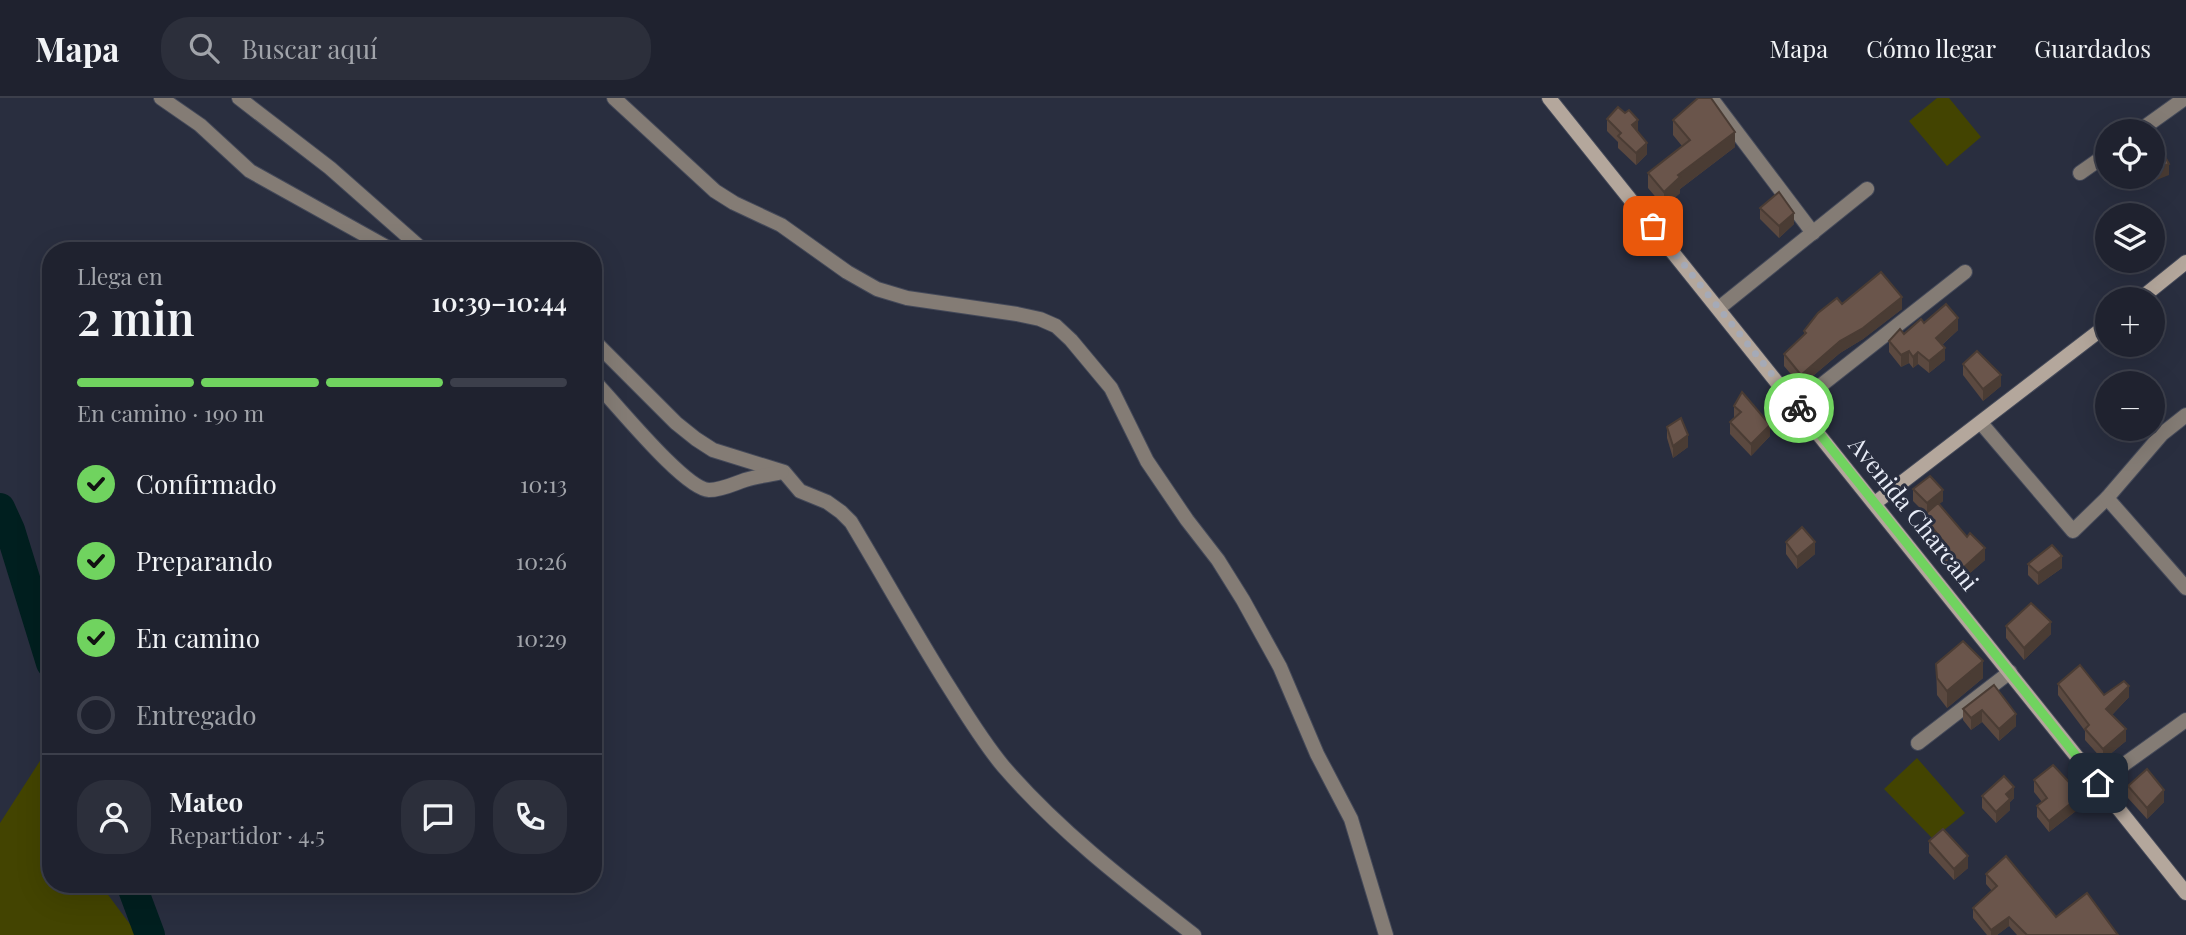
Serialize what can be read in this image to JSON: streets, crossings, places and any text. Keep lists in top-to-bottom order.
{
  "streets": {
    "main road": ["Avenida Charcani"]
  },
  "page": {
    "header": "Mapa",
    "search": "Buscar aquí",
    "nav": ["Mapa", "Cómo llegar", "Guardados"],
    "map_buttons": ["+", "−"],
    "heading": ["2 min", "Llega en", "10:39–10:44"],
    "panel": ["Mateo", "Repartidor · 4.5"],
    "bar": "En camino · 190 m",
    "list": [
      ["Confirmado", "10:13"],
      ["Preparando", "10:26"],
      ["En camino", "10:29"],
      "Entregado"
    ]
  }
}
